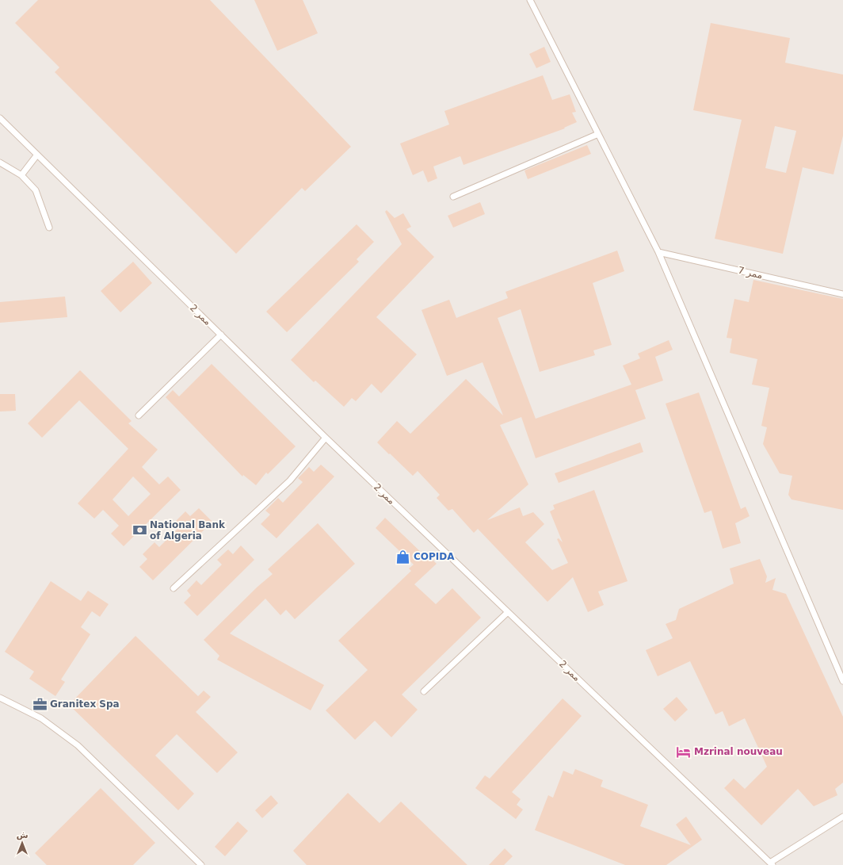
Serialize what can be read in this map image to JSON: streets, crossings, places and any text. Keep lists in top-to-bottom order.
{
  "streets": {
    "lane": ["ممر 7", "ممر 2"]
  },
  "places": {
    "bank": ["National Bank of Algeria"],
    "shop": ["COPIDA"],
    "office": ["Granitex Spa"],
    "hotel": ["Mzrinal nouveau"]
  },
  "north": "top"
}
